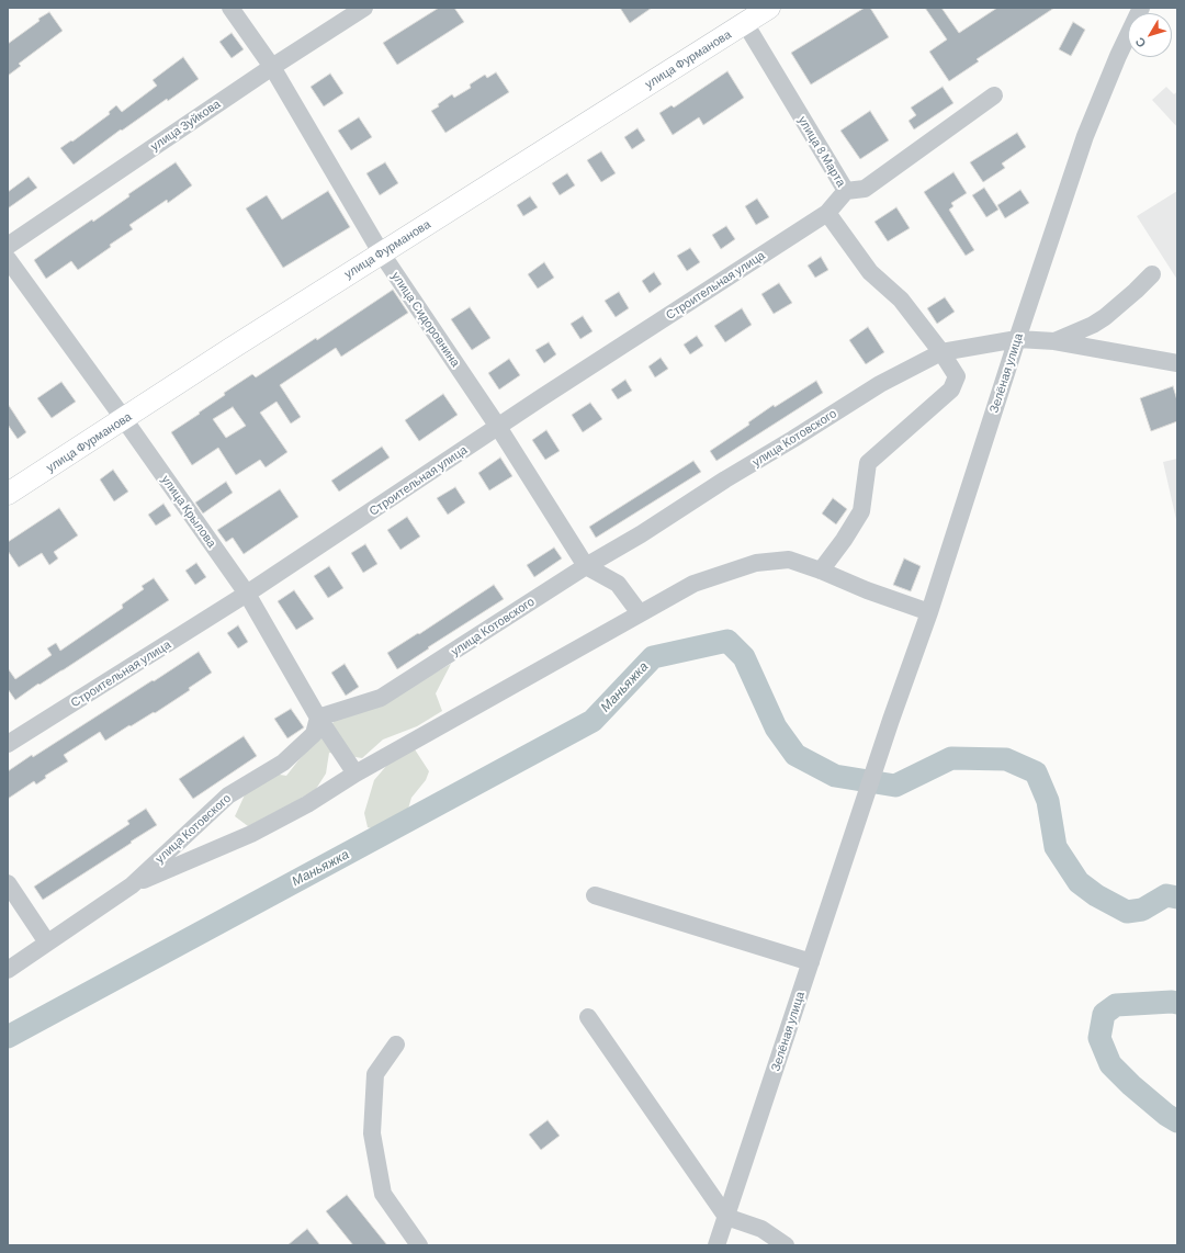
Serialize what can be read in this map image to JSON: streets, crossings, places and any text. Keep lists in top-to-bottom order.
{
  "streets": {
    "main road": ["улица Фурманова"],
    "street": [
      "улица Зуйкова",
      "улица 8 Марта",
      "Строительная улица",
      "улица Сидоровнина",
      "Зелёная улица",
      "улица Котовского",
      "улица Крылова"
    ]
  },
  "crossings": [
    ["улица Фурманова", "улица 8 Марта"],
    ["улица Фурманова", "улица Сидоровнина"],
    ["улица Фурманова", "улица Крылова"],
    ["улица Зуйкова", "улица Сидоровнина"],
    ["улица 8 Марта", "Строительная улица"],
    ["Строительная улица", "улица Сидоровнина"],
    ["Строительная улица", "улица Крылова"],
    ["улица Сидоровнина", "улица Котовского"],
    ["Зелёная улица", "улица Котовского"],
    ["улица Котовского", "улица Крылова"]
  ],
  "water": ["Маньяжка"],
  "north": "bottom left"
}
